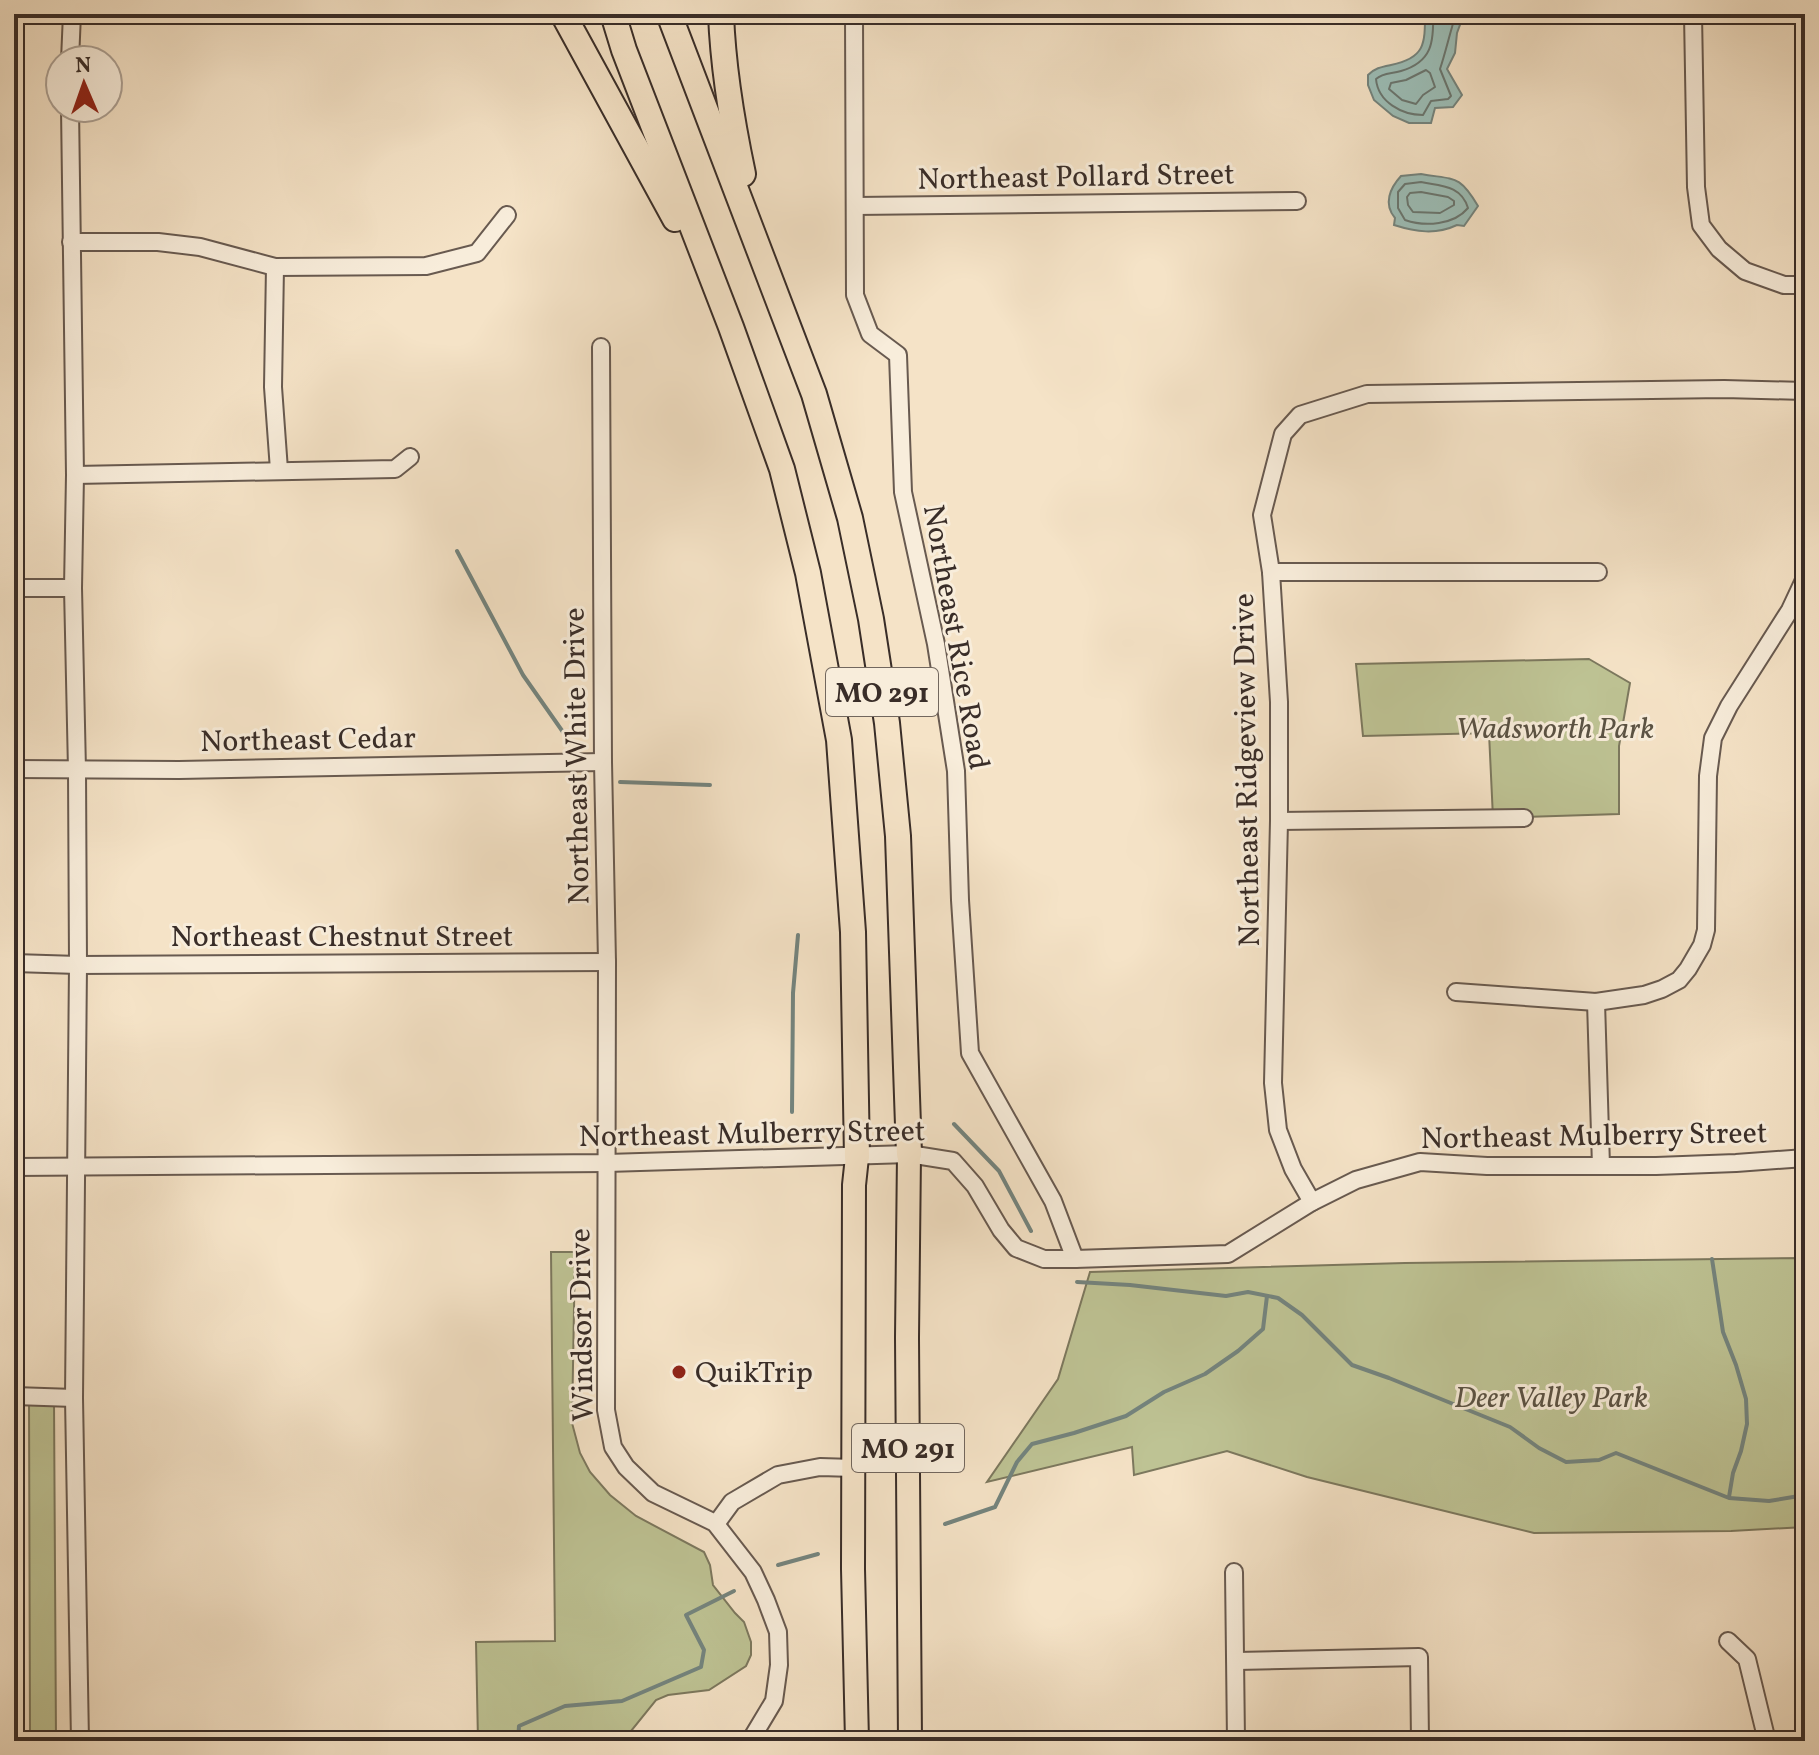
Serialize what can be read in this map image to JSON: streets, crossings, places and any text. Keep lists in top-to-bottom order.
{
  "streets": {
    "highway": ["MO 291"],
    "street": [
      "Northeast Pollard Street",
      "Northeast Rice Road",
      "Northeast Cedar",
      "Northeast White Drive",
      "Northeast Ridgeview Drive",
      "Northeast Chestnut Street",
      "Northeast Mulberry Street",
      "Windsor Drive"
    ]
  },
  "crossings": [
    ["Northeast Pollard Street", "Northeast Rice Road"],
    ["Northeast Rice Road", "Northeast Mulberry Street"],
    ["MO 291", "Northeast Mulberry Street"],
    ["Northeast Cedar", "Northeast White Drive"],
    ["Northeast White Drive", "Northeast Chestnut Street"],
    ["Northeast White Drive", "Northeast Mulberry Street"],
    ["Northeast White Drive", "Windsor Drive"],
    ["Northeast Ridgeview Drive", "Northeast Mulberry Street"],
    ["Northeast Mulberry Street", "Windsor Drive"]
  ],
  "parks": ["Wadsworth Park", "Deer Valley Park"],
  "places": ["QuikTrip"],
  "north": "top"
}
